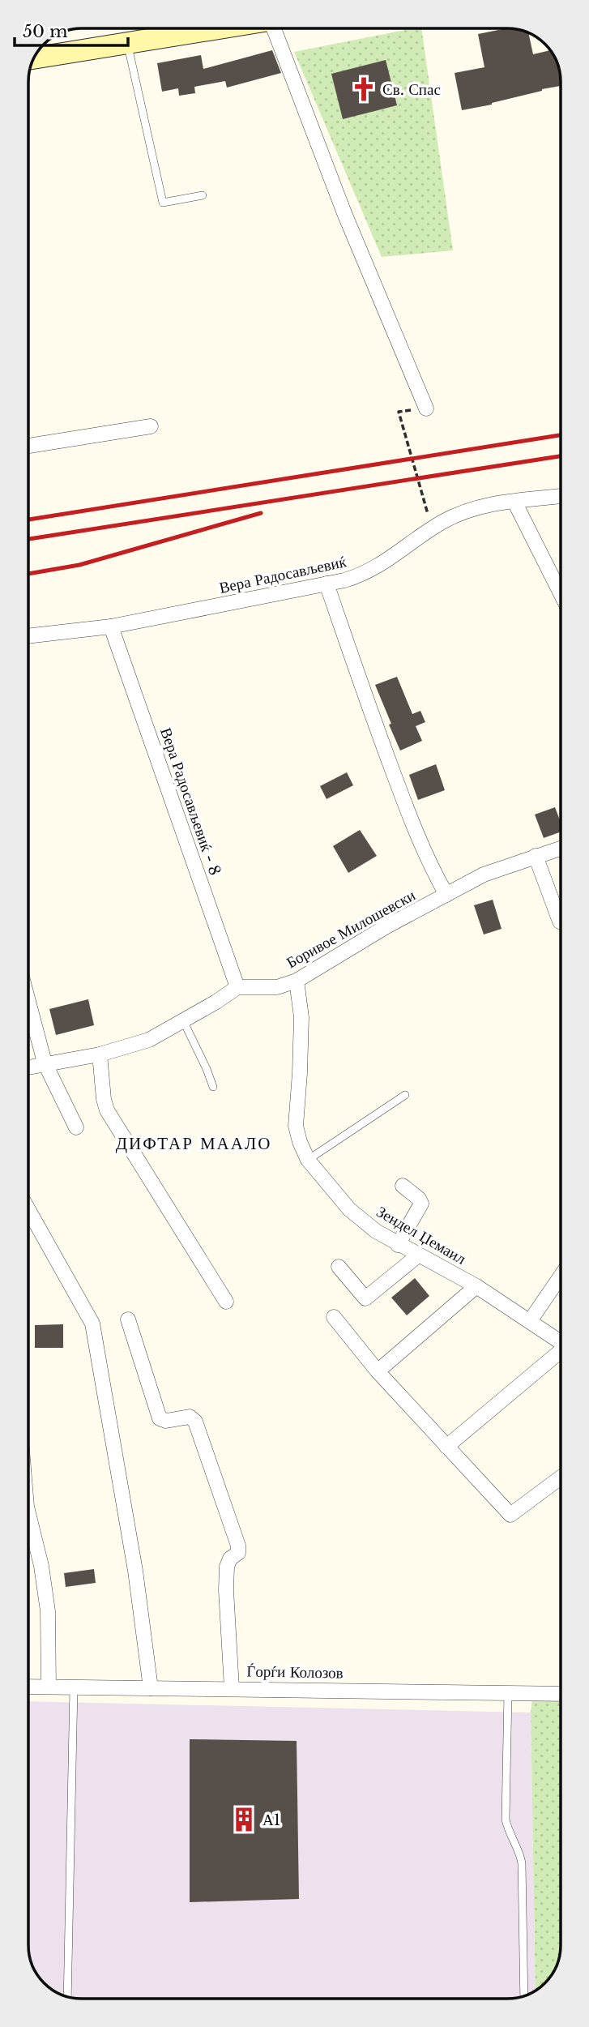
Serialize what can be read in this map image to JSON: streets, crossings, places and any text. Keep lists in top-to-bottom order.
{
  "streets": {
    "street": [
      "Вера Радосављевиќ",
      "Вера Радосављевиќ - 8",
      "Боривое Милошевски",
      "Зендел Џемаил",
      "Ѓорѓи Колозов"
    ]
  },
  "crossings": [
    ["Вера Радосављевиќ", "Вера Радосављевиќ - 8"],
    ["Вера Радосављевиќ - 8", "Боривое Милошевски"],
    ["Боривое Милошевски", "Зендел Џемаил"]
  ],
  "districts": ["ДИФТАР МААЛО"],
  "places": {
    "church": ["Св. Спас"],
    "building": ["А1"]
  },
  "scale_bar": "50 m"
}
